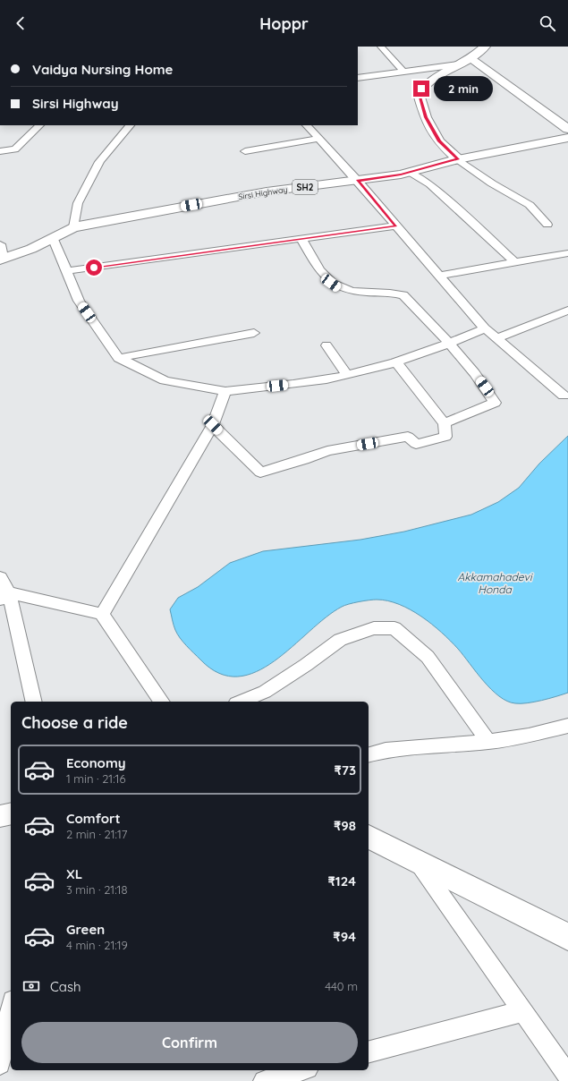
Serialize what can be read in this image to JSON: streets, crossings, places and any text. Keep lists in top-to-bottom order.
{
  "streets": {
    "main road": ["SH2", "Sirsi Highway"]
  },
  "water": ["Akkamahadevi Honda"],
  "page": {
    "header": "Hoppr",
    "banner": ["Vaidya Nursing Home", "Sirsi Highway"],
    "bubble": "2 min",
    "heading": "Choose a ride",
    "list": [
      {
        "name": "Economy",
        "note": "1 min · 21:16",
        "value": "₹73"
      },
      {
        "name": "Comfort",
        "note": "2 min · 21:17",
        "value": "₹98"
      },
      {
        "name": "XL",
        "note": "3 min · 21:18",
        "value": "₹124"
      },
      {
        "name": "Green",
        "note": "4 min · 21:19",
        "value": "₹94"
      }
    ],
    "pay": ["Cash", "440 m"],
    "buttons": "Confirm"
  }
}
